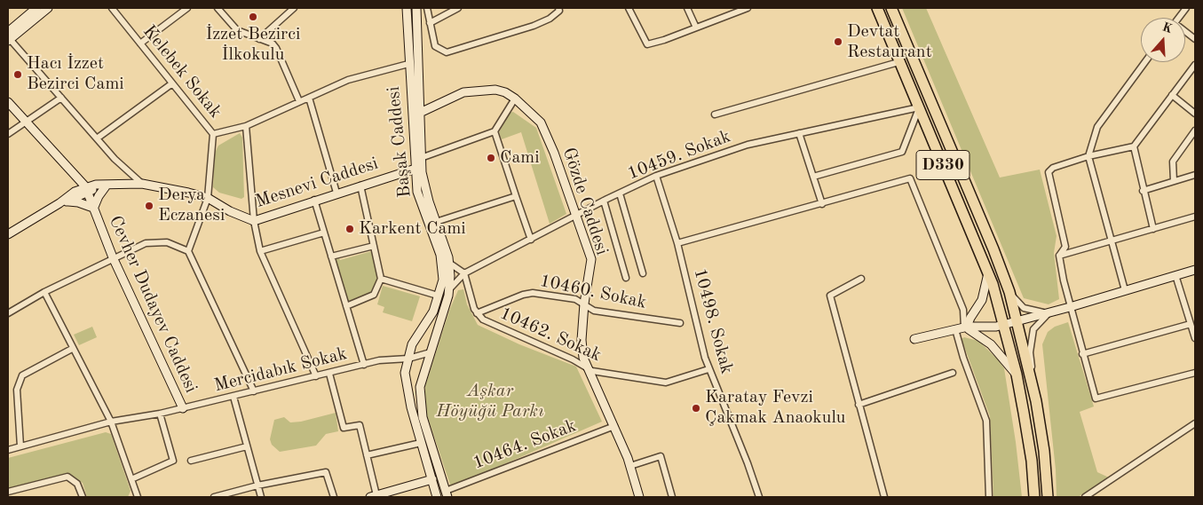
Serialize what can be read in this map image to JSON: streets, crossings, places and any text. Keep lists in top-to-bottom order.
{
  "streets": {
    "highway": ["D330"],
    "street": [
      "Kelebek Sokak",
      "Başak Caddesi",
      "10459. Sokak",
      "Mesnevi Caddesi",
      "Gözde Caddesi",
      "10460. Sokak",
      "Cevher Dudayev Caddesi",
      "10498. Sokak",
      "10462. Sokak",
      "Mercidabık Sokak",
      "10464. Sokak"
    ]
  },
  "crossings": [
    ["Başak Caddesi", "10459. Sokak"],
    ["Başak Caddesi", "Mesnevi Caddesi"],
    ["Başak Caddesi", "Gözde Caddesi"],
    ["Başak Caddesi", "Mercidabık Sokak"],
    ["Başak Caddesi", "10464. Sokak"],
    ["10459. Sokak", "D330"],
    ["10459. Sokak", "Gözde Caddesi"],
    ["10459. Sokak", "10498. Sokak"],
    ["10459. Sokak", "10462. Sokak"],
    ["Mesnevi Caddesi", "Cevher Dudayev Caddesi"],
    ["Gözde Caddesi", "10460. Sokak"],
    ["Gözde Caddesi", "10462. Sokak"],
    ["Gözde Caddesi", "10464. Sokak"],
    ["10460. Sokak", "10462. Sokak"],
    ["Cevher Dudayev Caddesi", "Mercidabık Sokak"],
    ["10498. Sokak", "10462. Sokak"]
  ],
  "parks": ["Aşkar Höyüğü Parkı"],
  "places": [
    "İzzet Bezirci İlkokulu",
    "Devtat Restaurant",
    "Hacı İzzet Bezirci Cami",
    "Cami",
    "Derya Eczanesi",
    "Karkent Cami",
    "Karatay Fevzi Çakmak Anaokulu"
  ],
  "north": "top"
}
